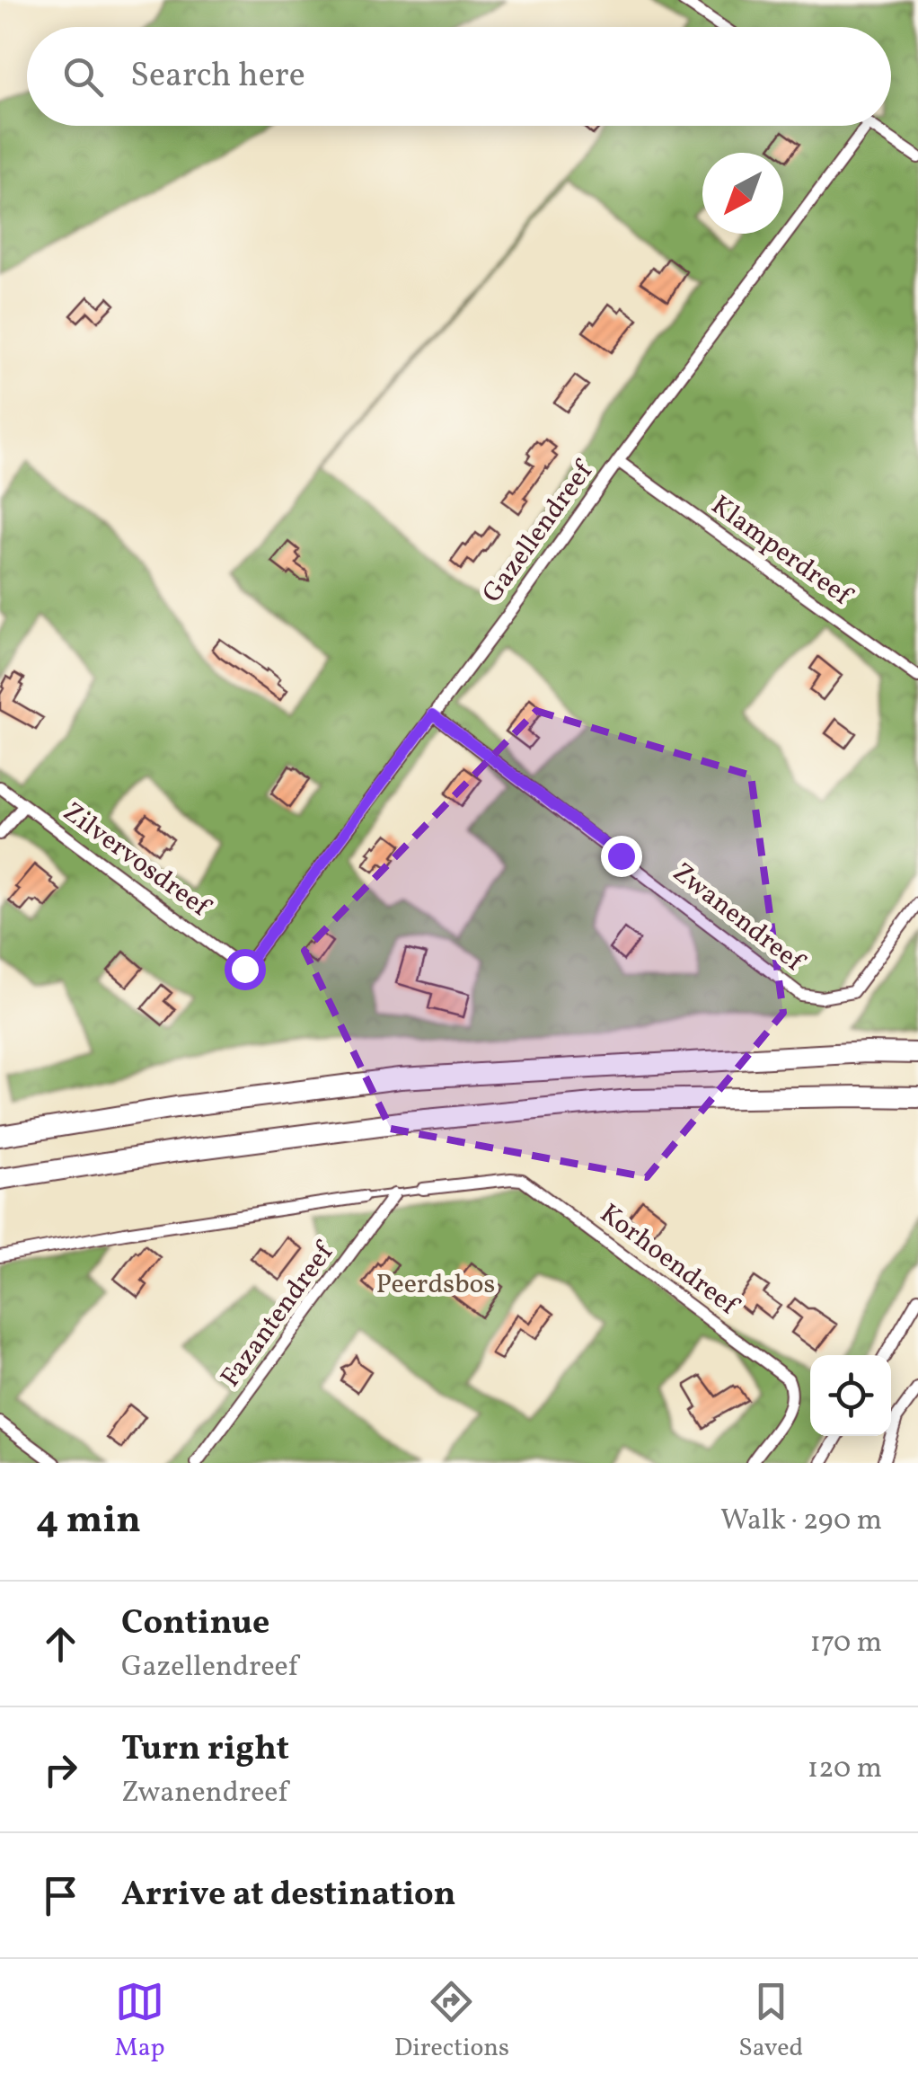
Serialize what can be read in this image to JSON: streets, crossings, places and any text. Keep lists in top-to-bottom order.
{
  "streets": {
    "street": [
      "Gazellendreef",
      "Klamperdreef",
      "Zilvervosdreef",
      "Zwanendreef",
      "Korhoendreef",
      "Fazantendreef"
    ]
  },
  "crossings": [
    ["Gazellendreef", "Klamperdreef"],
    ["Gazellendreef", "Zilvervosdreef"],
    ["Gazellendreef", "Zwanendreef"]
  ],
  "parks": ["Peerdsbos"],
  "north": "bottom left",
  "page": {
    "search": "Search here",
    "heading": ["4 min", "Walk · 290 m"],
    "list": [
      ["Continue", "Gazellendreef", "170 m"],
      ["Turn right", "Zwanendreef", "120 m"],
      "Arrive at destination"
    ],
    "nav": ["Map", "Directions", "Saved"]
  }
}
